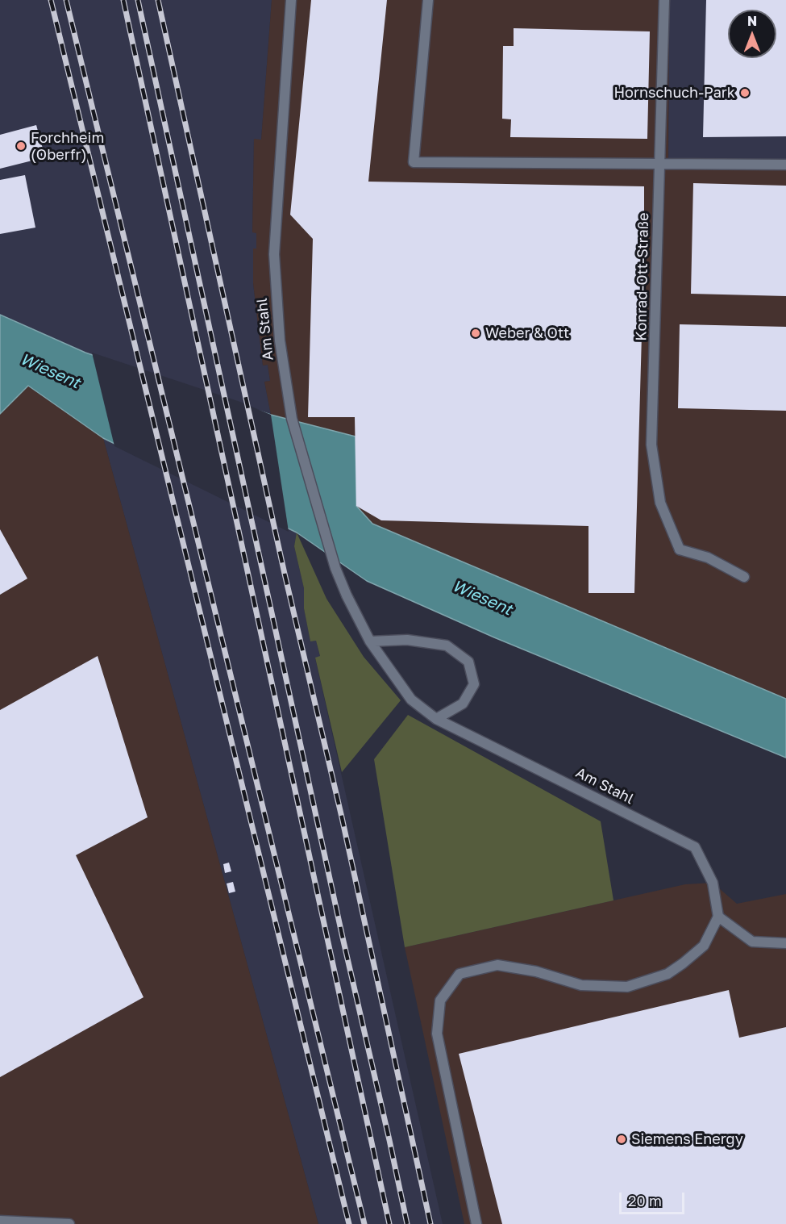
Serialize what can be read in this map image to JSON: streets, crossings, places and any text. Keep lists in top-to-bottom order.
{
  "streets": {
    "street": ["Konrad-Ott-Straße", "Am Stahl"]
  },
  "water": ["Wiesent"],
  "places": [
    "Hornschuch-Park",
    "Forchheim (Oberfr)",
    "Weber & Ott",
    "Siemens Energy"
  ],
  "scale_bar": "20 m",
  "north": "top"
}
